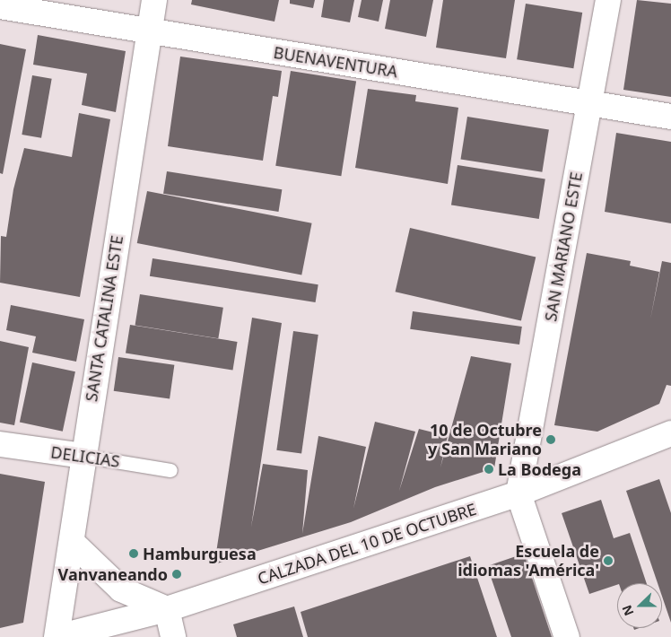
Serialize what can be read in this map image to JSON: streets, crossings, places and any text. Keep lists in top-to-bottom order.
{
  "streets": {
    "street": [
      "BUENAVENTURA",
      "SAN MARIANO ESTE",
      "SANTA CATALINA ESTE",
      "DELICIAS",
      "CALZADA DEL 10 DE OCTUBRE"
    ]
  },
  "crossings": [
    ["BUENAVENTURA", "SAN MARIANO ESTE"],
    ["BUENAVENTURA", "SANTA CATALINA ESTE"],
    ["SAN MARIANO ESTE", "CALZADA DEL 10 DE OCTUBRE"],
    ["SANTA CATALINA ESTE", "DELICIAS"],
    ["SANTA CATALINA ESTE", "CALZADA DEL 10 DE OCTUBRE"]
  ],
  "places": [
    "10 de Octubre y San Mariano",
    "La Bodega",
    "Hamburguesa",
    "Escuela de idiomas 'América'",
    "Vanvaneando"
  ],
  "north": "left"
}
